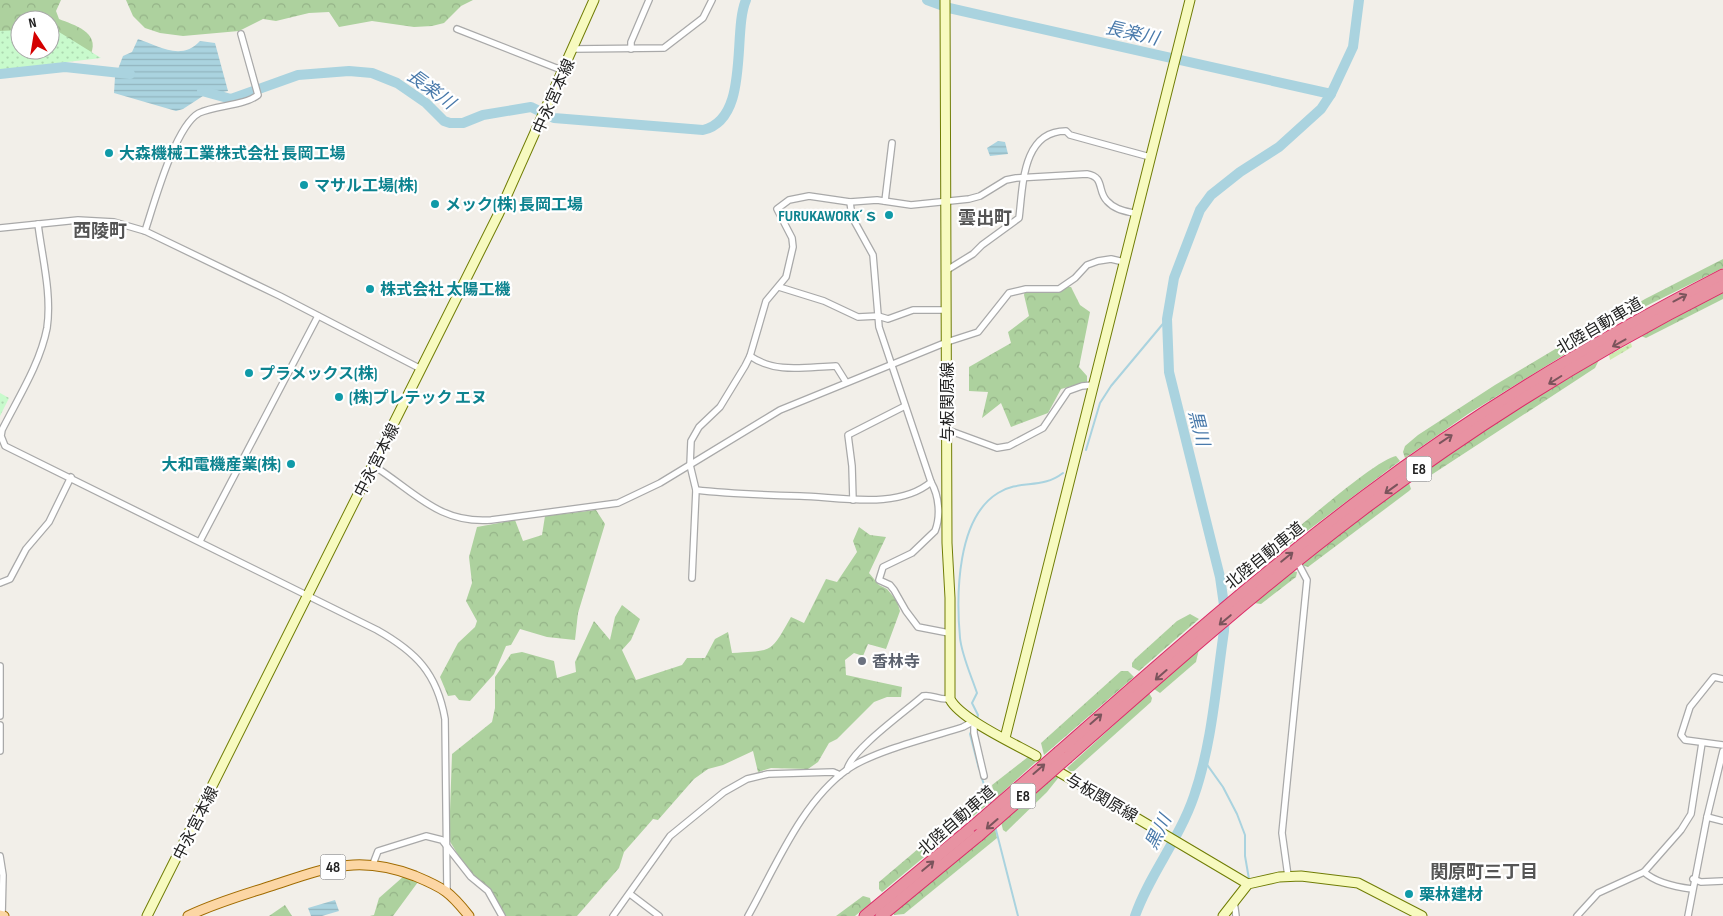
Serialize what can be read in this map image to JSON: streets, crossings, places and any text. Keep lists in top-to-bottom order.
{
  "streets": {
    "highway": ["北陸自動車道", "E8"],
    "main road": ["中永宮本線", "与板関原線", "48"]
  },
  "districts": ["雲出町", "西陵町", "関原町三丁目"],
  "water": ["長楽川", "黒川"],
  "places": [
    "大森機械工業株式会社 長岡工場",
    "マサル工場(株)",
    "メック(株) 長岡工場",
    "FURUKAWORK´ｓ",
    "株式会社 太陽工機",
    "プラメックス(株)",
    "(株)プレテック エヌ",
    "大和電機産業(株)",
    "香林寺",
    "栗林建材"
  ],
  "north": "top"
}
